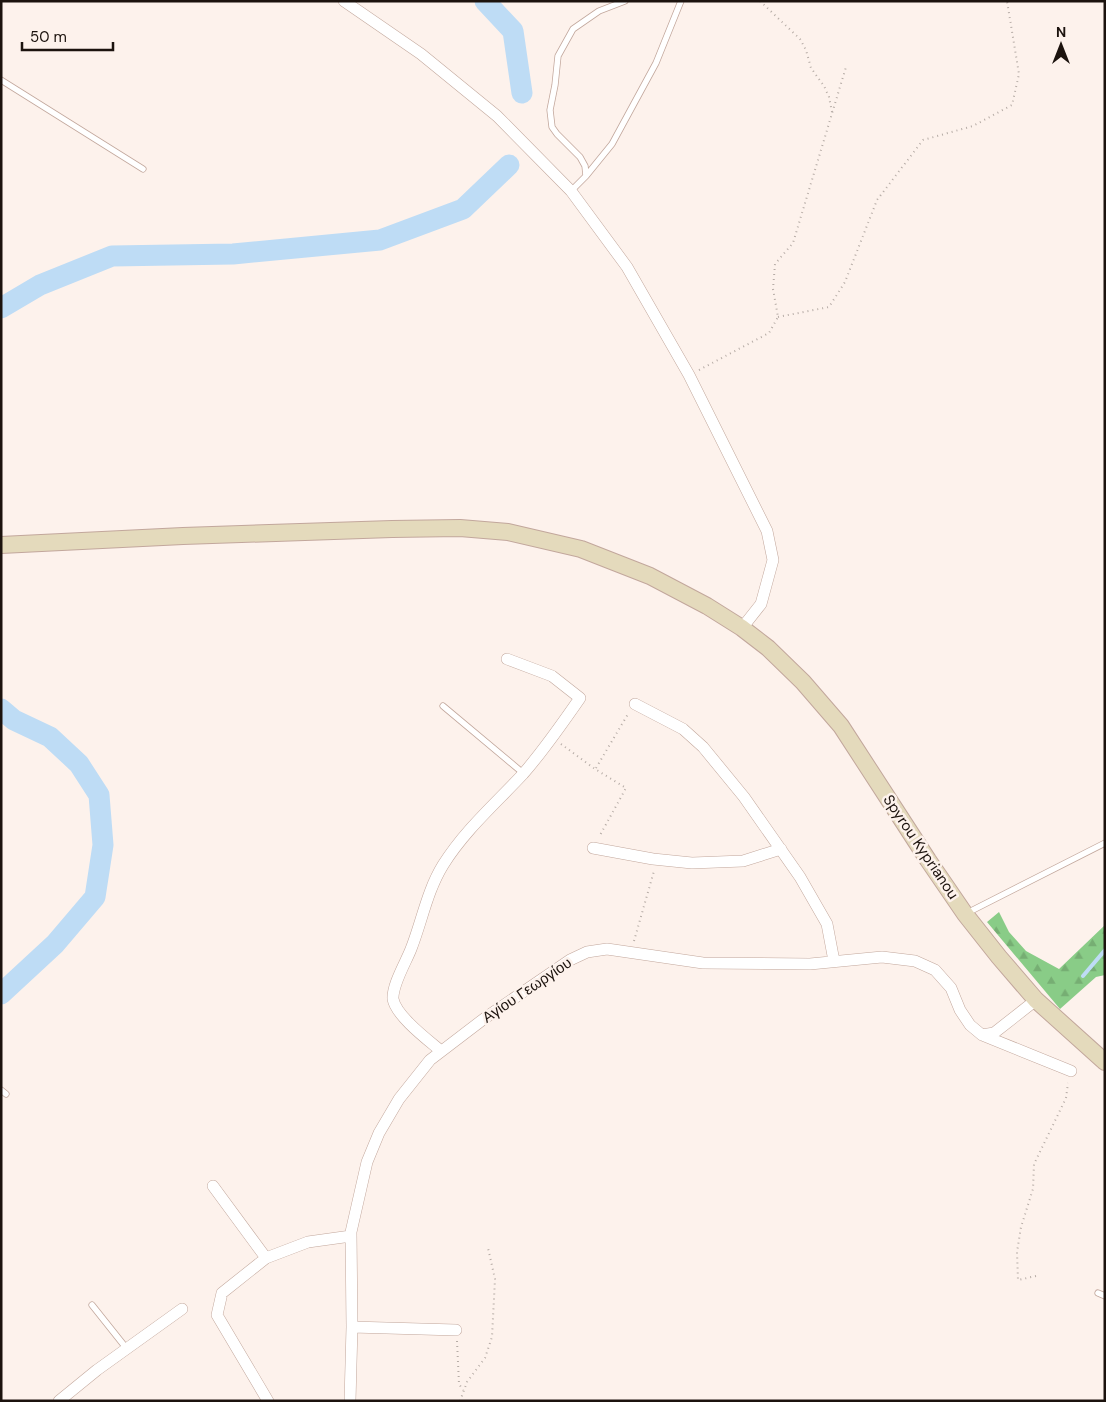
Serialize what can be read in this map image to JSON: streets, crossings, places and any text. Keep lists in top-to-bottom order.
{
  "streets": {
    "street": ["Spyrou Kyprianou", "Αγίου Γεωργίου"]
  },
  "scale_bar": "50 m",
  "north": "top"
}
